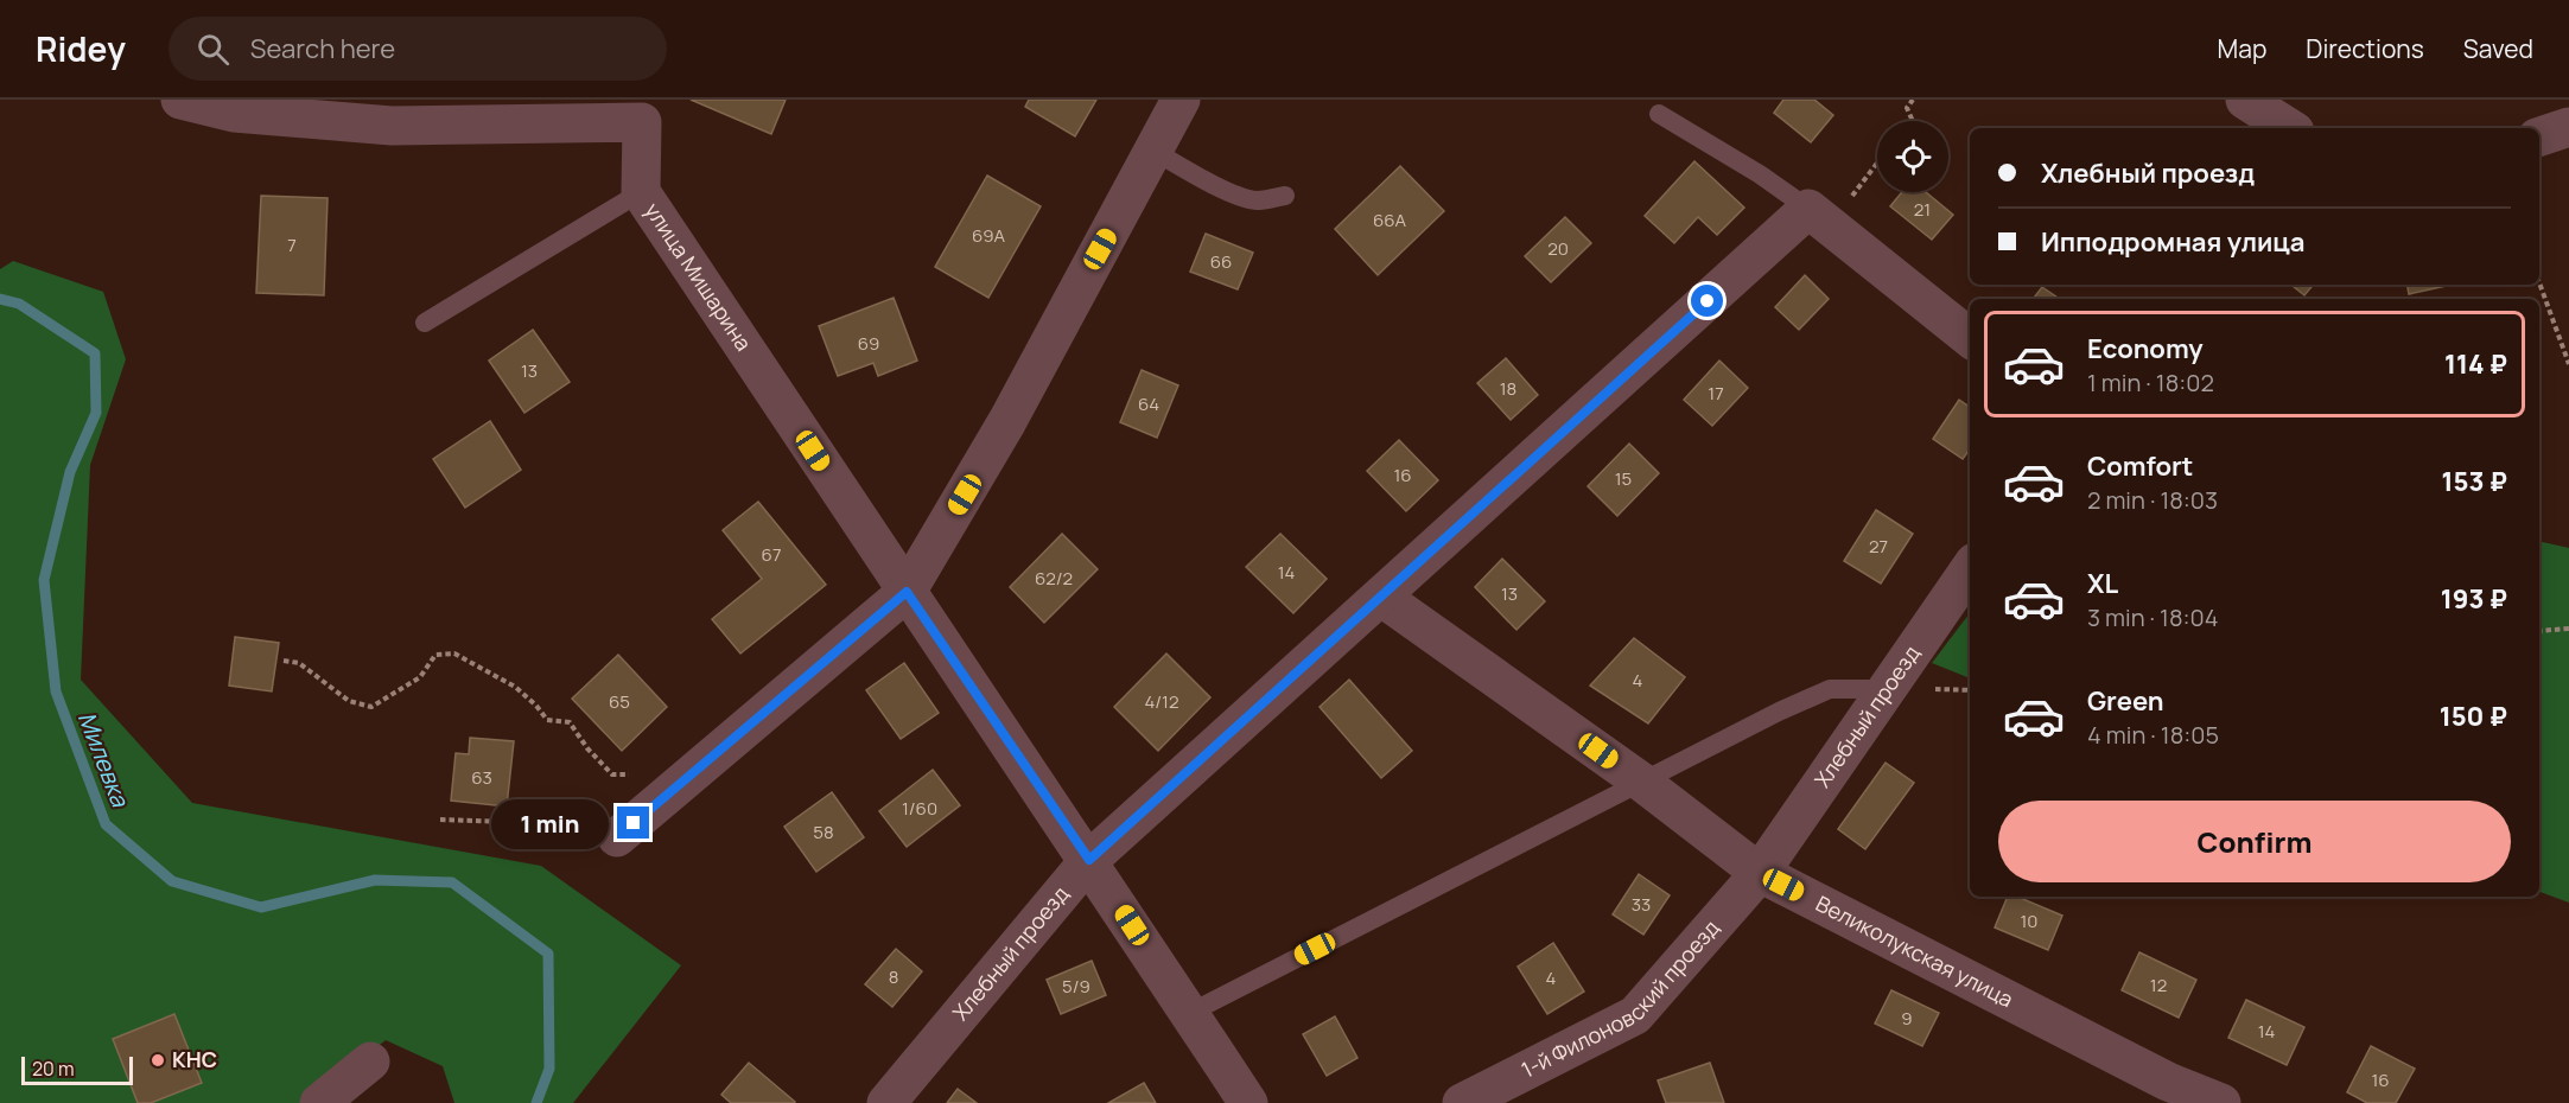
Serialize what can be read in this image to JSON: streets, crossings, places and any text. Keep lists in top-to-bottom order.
{
  "streets": {
    "street": [
      "улица Мишарина",
      "Хлебный проезд",
      "Великолукская улица",
      "1-й Филоновский проезд"
    ]
  },
  "crossings": [
    ["улица Мишарина", "Хлебный проезд"],
    ["Хлебный проезд", "Великолукская улица"],
    ["Хлебный проезд", "1-й Филоновский проезд"],
    ["Великолукская улица", "1-й Филоновский проезд"]
  ],
  "water": ["Милевка"],
  "places": ["КНС"],
  "house_numbers": [
    "21",
    "66А",
    "69А",
    "7",
    "20",
    "66",
    "69",
    "13",
    "18",
    "17",
    "64",
    "16",
    "15",
    "27",
    "67",
    "14",
    "62/2",
    "13",
    "4",
    "65",
    "4/12",
    "63",
    "1/60",
    "58",
    "33",
    "10",
    "8",
    "4",
    "12",
    "5/9",
    "9",
    "14",
    "16"
  ],
  "scale_bar": "20 m",
  "page": {
    "header": "Ridey",
    "search": "Search here",
    "nav": ["Map", "Directions", "Saved"],
    "banner": ["Хлебный проезд", "Ипподромная улица"],
    "list": [
      {
        "name": "Economy",
        "note": "1 min · 18:02",
        "value": "114 ₽"
      },
      {
        "name": "Comfort",
        "note": "2 min · 18:03",
        "value": "153 ₽"
      },
      {
        "name": "XL",
        "note": "3 min · 18:04",
        "value": "193 ₽"
      },
      {
        "name": "Green",
        "note": "4 min · 18:05",
        "value": "150 ₽"
      }
    ],
    "buttons": "Confirm",
    "bubble": "1 min",
    "scale": "20 m"
  }
}
